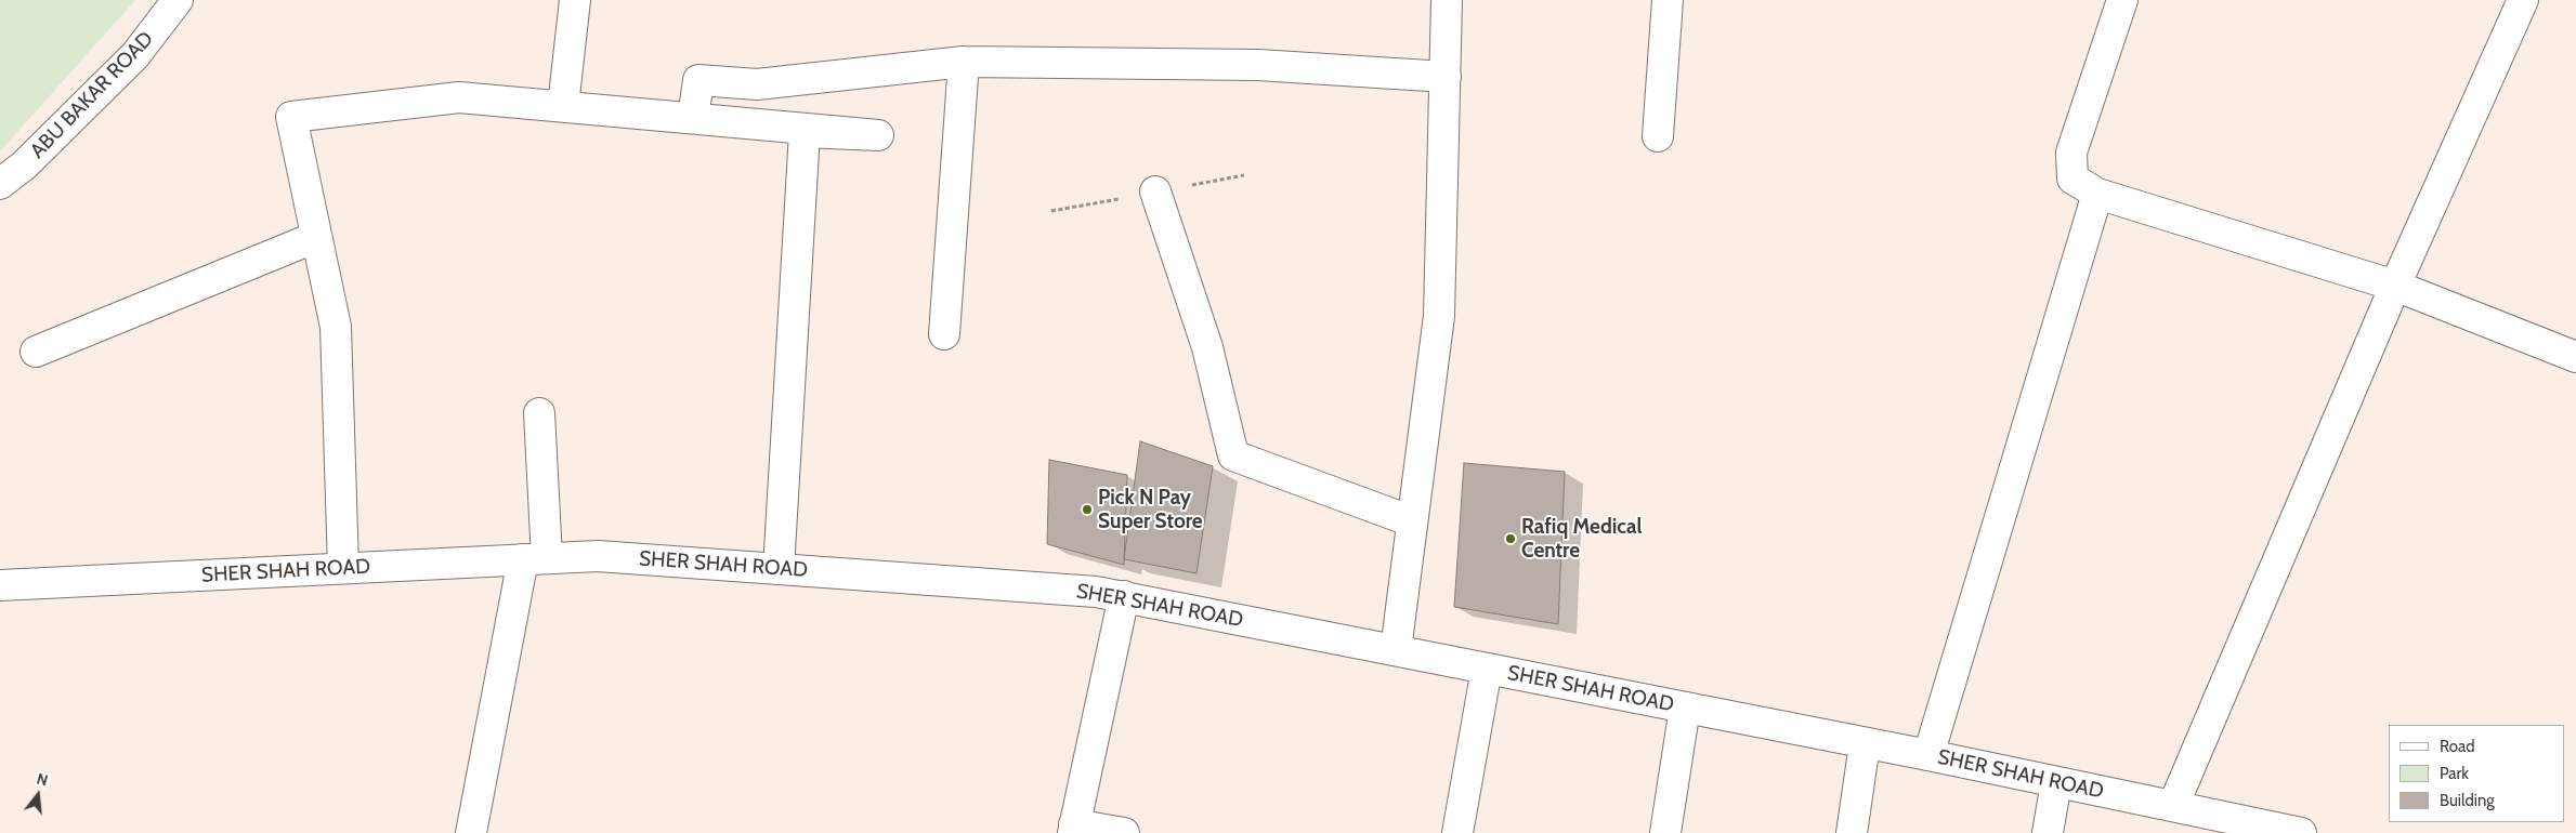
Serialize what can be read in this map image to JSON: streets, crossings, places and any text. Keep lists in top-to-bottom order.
{
  "streets": {
    "street": ["ABU BAKAR ROAD", "SHER SHAH ROAD"]
  },
  "places": ["Pick N Pay Super Store", "Rafiq Medical Centre"],
  "legend": ["Road", "Park", "Building"],
  "north": "top"
}
